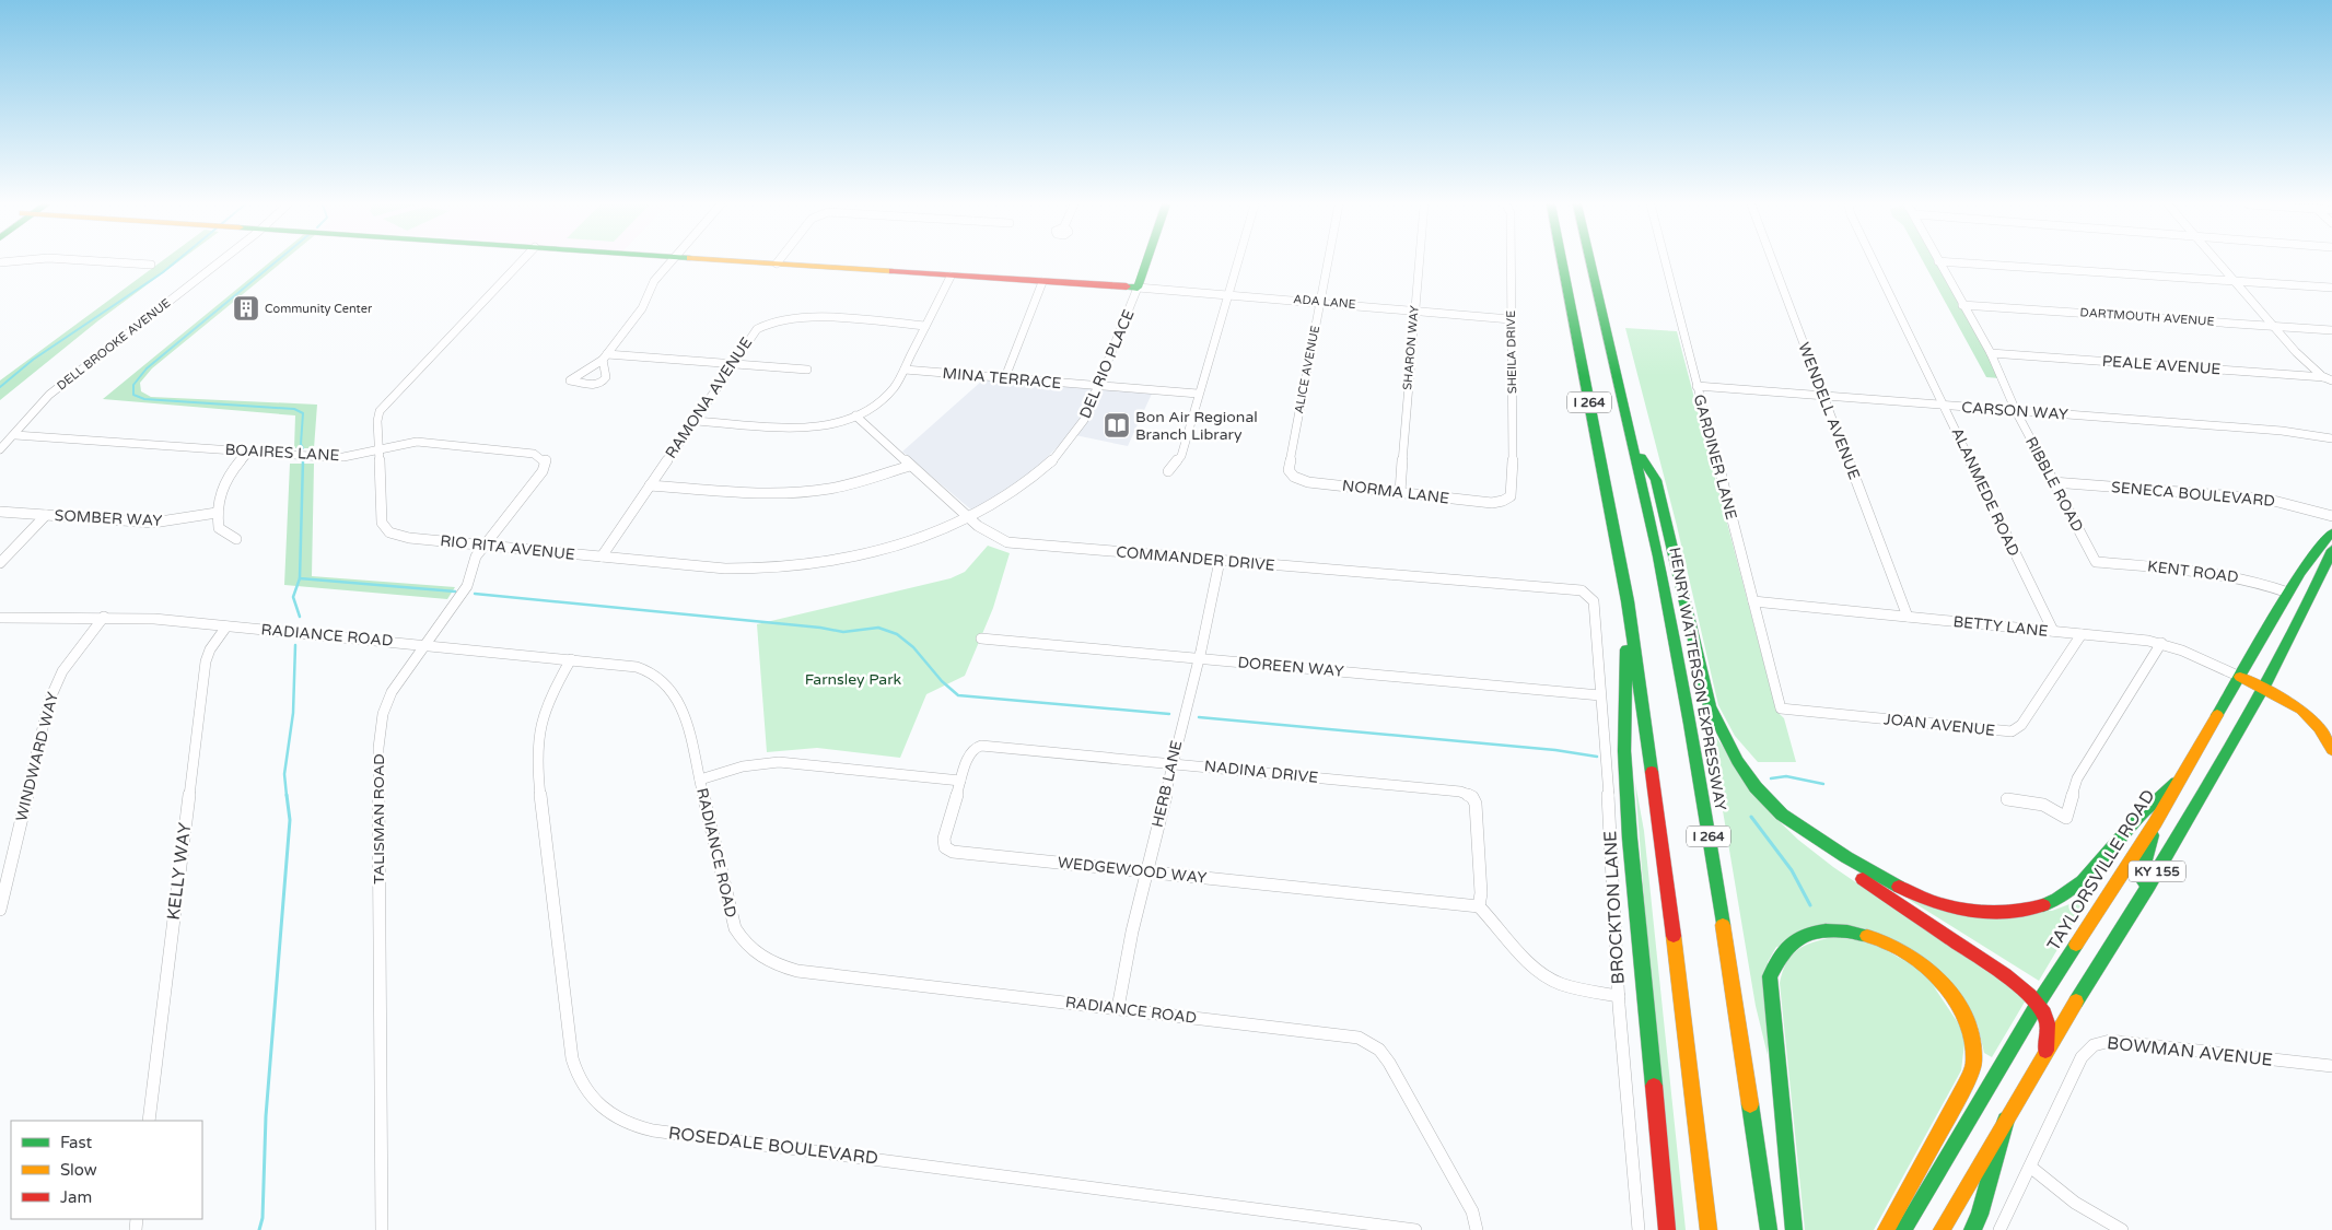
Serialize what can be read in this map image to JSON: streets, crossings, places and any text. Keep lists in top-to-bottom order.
{
  "streets": {
    "main road": [
      "I 264",
      "HENRY WATTERSON EXPRESSWAY",
      "TAYLORSVILLE ROAD",
      "KY 155"
    ],
    "street": [
      "ADA LANE",
      "DARTMOUTH AVENUE",
      "DELL BROOKE AVENUE",
      "SHARON WAY",
      "SHEILA DRIVE",
      "DEL RIO PLACE",
      "PEALE AVENUE",
      "ALICE AVENUE",
      "MINA TERRACE",
      "RAMONA AVENUE",
      "WENDELL AVENUE",
      "CARSON WAY",
      "BOAIRES LANE",
      "GARDINER LANE",
      "RIBBLE ROAD",
      "NORMA LANE",
      "ALANMEDE ROAD",
      "SENECA BOULEVARD",
      "SOMBER WAY",
      "RIO RITA AVENUE",
      "COMMANDER DRIVE",
      "KENT ROAD",
      "BETTY LANE",
      "RADIANCE ROAD",
      "DOREEN WAY",
      "JOAN AVENUE",
      "WINDWARD WAY",
      "NADINA DRIVE",
      "HERB LANE",
      "TALISMAN ROAD",
      "WEDGEWOOD WAY",
      "KELLY WAY",
      "BROCKTON LANE",
      "BOWMAN AVENUE",
      "ROSEDALE BOULEVARD"
    ]
  },
  "crossings": [
    ["ADA LANE", "SHARON WAY"],
    ["ADA LANE", "SHEILA DRIVE"],
    ["ADA LANE", "DEL RIO PLACE"],
    ["ADA LANE", "ALICE AVENUE"],
    ["DARTMOUTH AVENUE", "RIBBLE ROAD"],
    ["DELL BROOKE AVENUE", "BOAIRES LANE"],
    ["SHARON WAY", "NORMA LANE"],
    ["SHEILA DRIVE", "NORMA LANE"],
    ["DEL RIO PLACE", "MINA TERRACE"],
    ["DEL RIO PLACE", "RIO RITA AVENUE"],
    ["DEL RIO PLACE", "COMMANDER DRIVE"],
    ["PEALE AVENUE", "RIBBLE ROAD"],
    ["ALICE AVENUE", "NORMA LANE"],
    ["RAMONA AVENUE", "RIO RITA AVENUE"],
    ["WENDELL AVENUE", "CARSON WAY"],
    ["WENDELL AVENUE", "BETTY LANE"],
    ["CARSON WAY", "GARDINER LANE"],
    ["CARSON WAY", "RIBBLE ROAD"],
    ["CARSON WAY", "ALANMEDE ROAD"],
    ["BOAIRES LANE", "RIO RITA AVENUE"],
    ["BOAIRES LANE", "TALISMAN ROAD"],
    ["GARDINER LANE", "BETTY LANE"],
    ["GARDINER LANE", "JOAN AVENUE"],
    ["RIBBLE ROAD", "SENECA BOULEVARD"],
    ["RIBBLE ROAD", "KENT ROAD"],
    ["ALANMEDE ROAD", "BETTY LANE"],
    ["RIO RITA AVENUE", "COMMANDER DRIVE"],
    ["RIO RITA AVENUE", "TALISMAN ROAD"],
    ["COMMANDER DRIVE", "HERB LANE"],
    ["COMMANDER DRIVE", "BROCKTON LANE"],
    ["KENT ROAD", "TAYLORSVILLE ROAD"],
    ["BETTY LANE", "JOAN AVENUE"],
    ["BETTY LANE", "TAYLORSVILLE ROAD"],
    ["RADIANCE ROAD", "WINDWARD WAY"],
    ["RADIANCE ROAD", "HERB LANE"],
    ["RADIANCE ROAD", "TALISMAN ROAD"],
    ["RADIANCE ROAD", "KELLY WAY"],
    ["RADIANCE ROAD", "ROSEDALE BOULEVARD"],
    ["DOREEN WAY", "HERB LANE"],
    ["DOREEN WAY", "BROCKTON LANE"],
    ["NADINA DRIVE", "HERB LANE"],
    ["NADINA DRIVE", "WEDGEWOOD WAY"],
    ["HERB LANE", "WEDGEWOOD WAY"]
  ],
  "parks": ["Farnsley Park"],
  "places": {
    "building": ["Community Center"],
    "library": ["Bon Air Regional Branch Library"]
  },
  "legend": ["Fast", "Slow", "Jam"]
}
